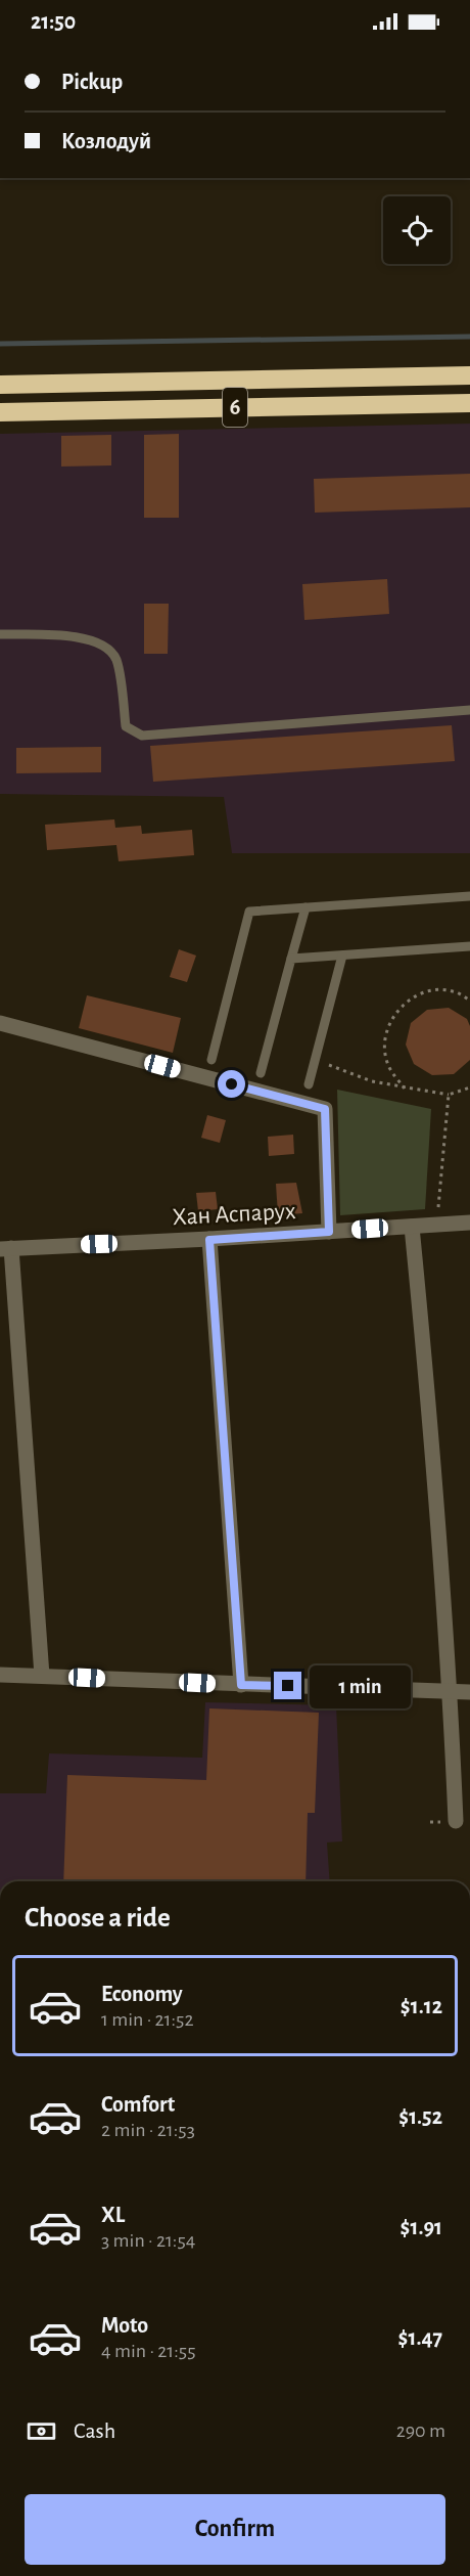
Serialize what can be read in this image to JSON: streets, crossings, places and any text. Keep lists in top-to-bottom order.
{
  "streets": {
    "highway": ["6"],
    "street": ["Хан Аспарух"]
  },
  "page": {
    "status": "21:50",
    "banner": ["Pickup", "Козлодуй"],
    "bubble": "1 min",
    "heading": "Choose a ride",
    "list": [
      {
        "name": "Economy",
        "note": "1 min · 21:52",
        "value": "$1.12"
      },
      {
        "name": "Comfort",
        "note": "2 min · 21:53",
        "value": "$1.52"
      },
      {
        "name": "XL",
        "note": "3 min · 21:54",
        "value": "$1.91"
      },
      {
        "name": "Moto",
        "note": "4 min · 21:55",
        "value": "$1.47"
      }
    ],
    "pay": ["Cash", "290 m"],
    "buttons": "Confirm"
  }
}
